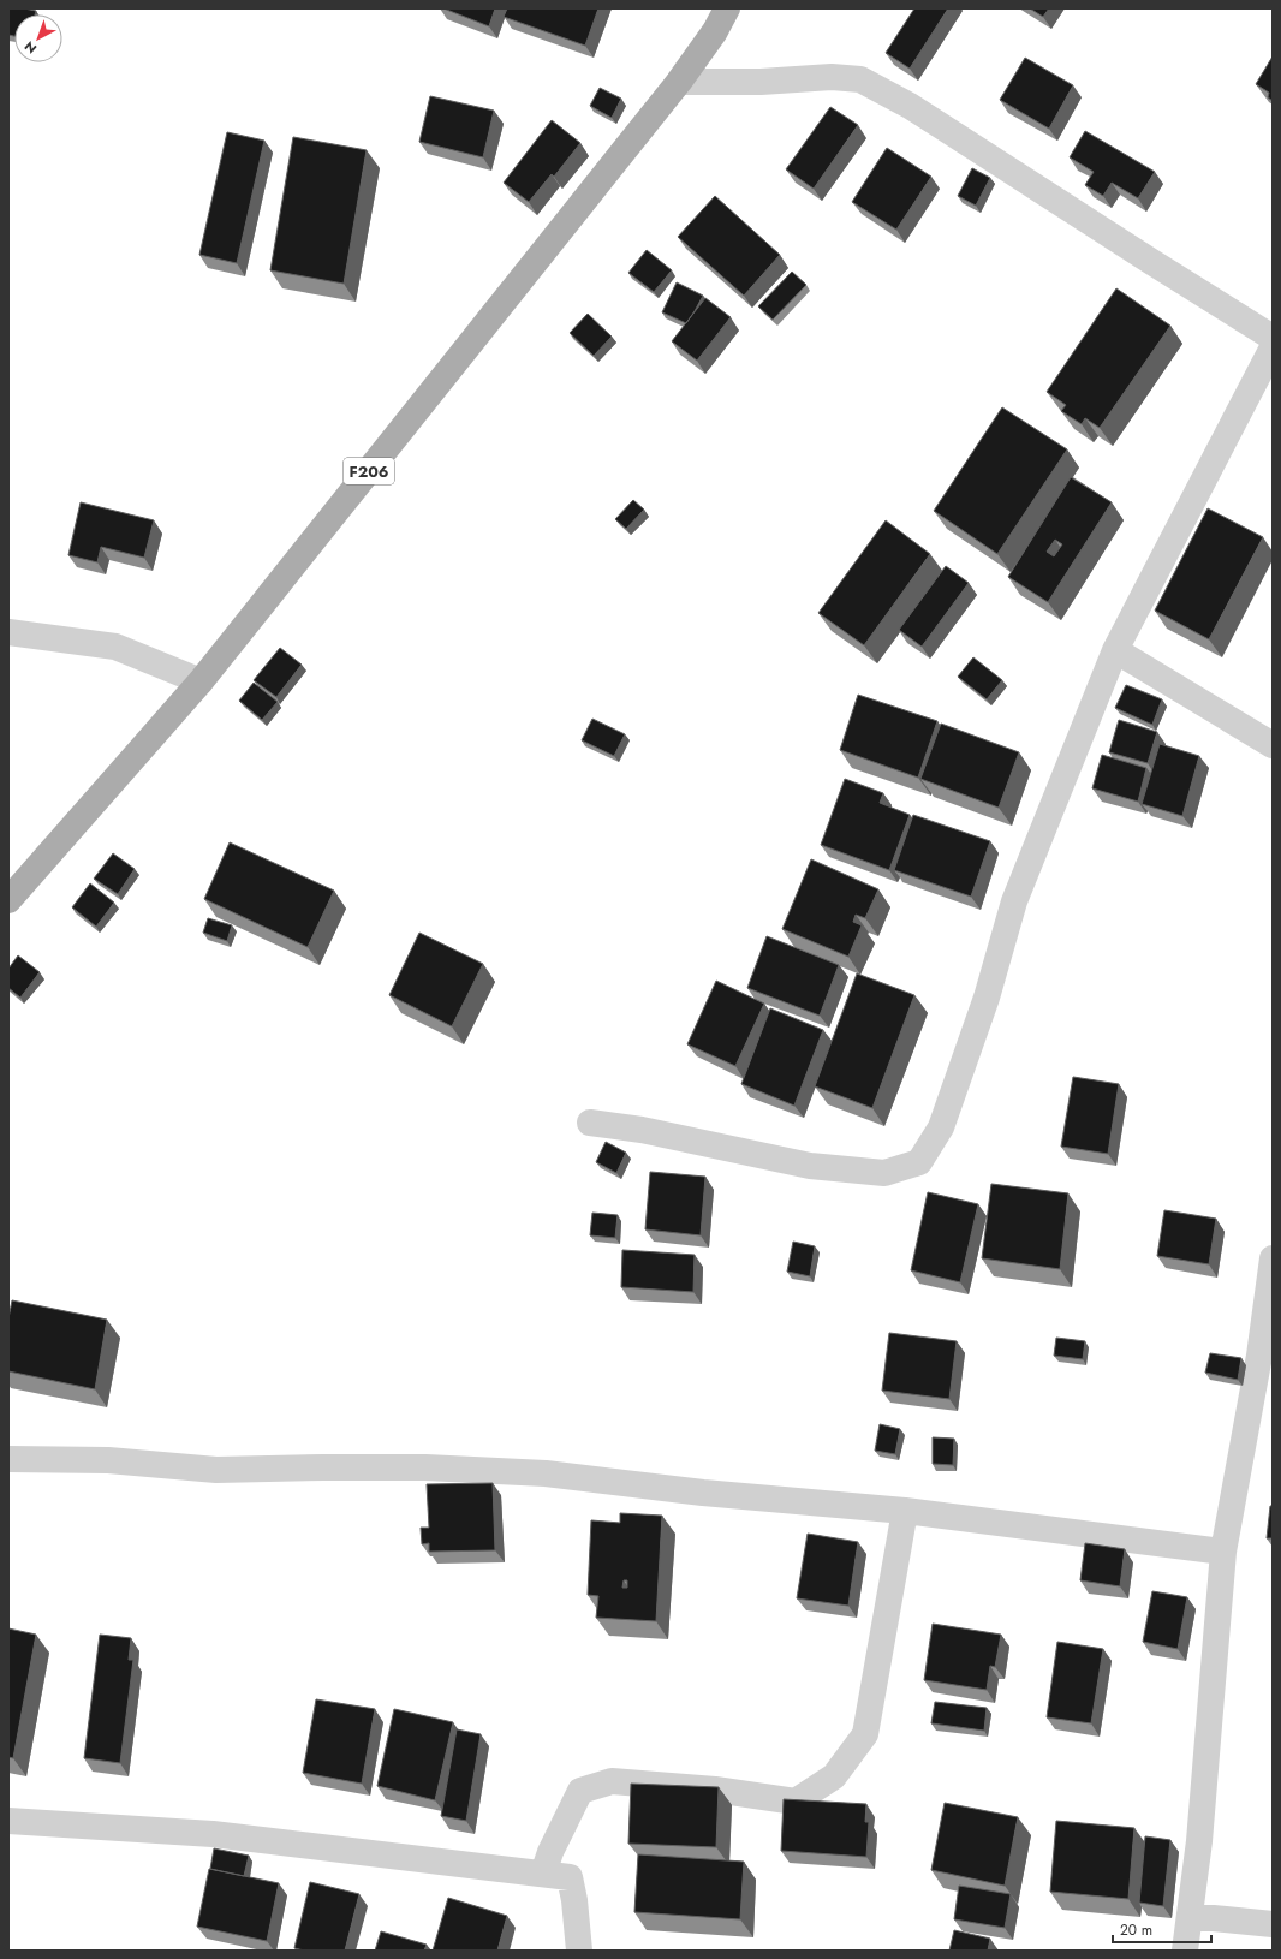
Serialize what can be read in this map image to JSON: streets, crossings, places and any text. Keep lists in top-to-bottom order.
{
  "streets": {
    "main road": ["F206"]
  },
  "scale_bar": "20 m",
  "north": "bottom left"
}
